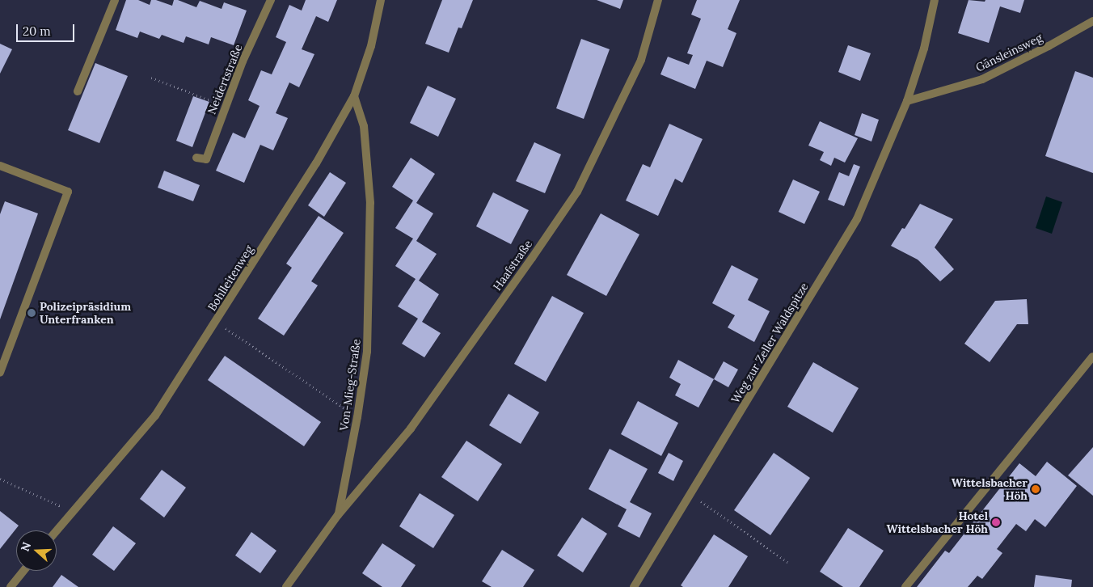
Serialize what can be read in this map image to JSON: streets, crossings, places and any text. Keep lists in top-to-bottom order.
{
  "streets": {
    "street": [
      "Gänsleinsweg",
      "Neidertstraße",
      "Haafstraße",
      "Bohlleitenweg",
      "Weg zur Zeller Waldspitze",
      "Von-Mieg-Straße"
    ]
  },
  "crossings": [
    ["Gänsleinsweg", "Weg zur Zeller Waldspitze"],
    ["Haafstraße", "Von-Mieg-Straße"],
    ["Bohlleitenweg", "Von-Mieg-Straße"]
  ],
  "places": ["Polizeipräsidium Unterfranken", "Wittelsbacher Höh", "Hotel Wittelsbacher Höh"],
  "scale_bar": "20 m",
  "north": "left"
}
